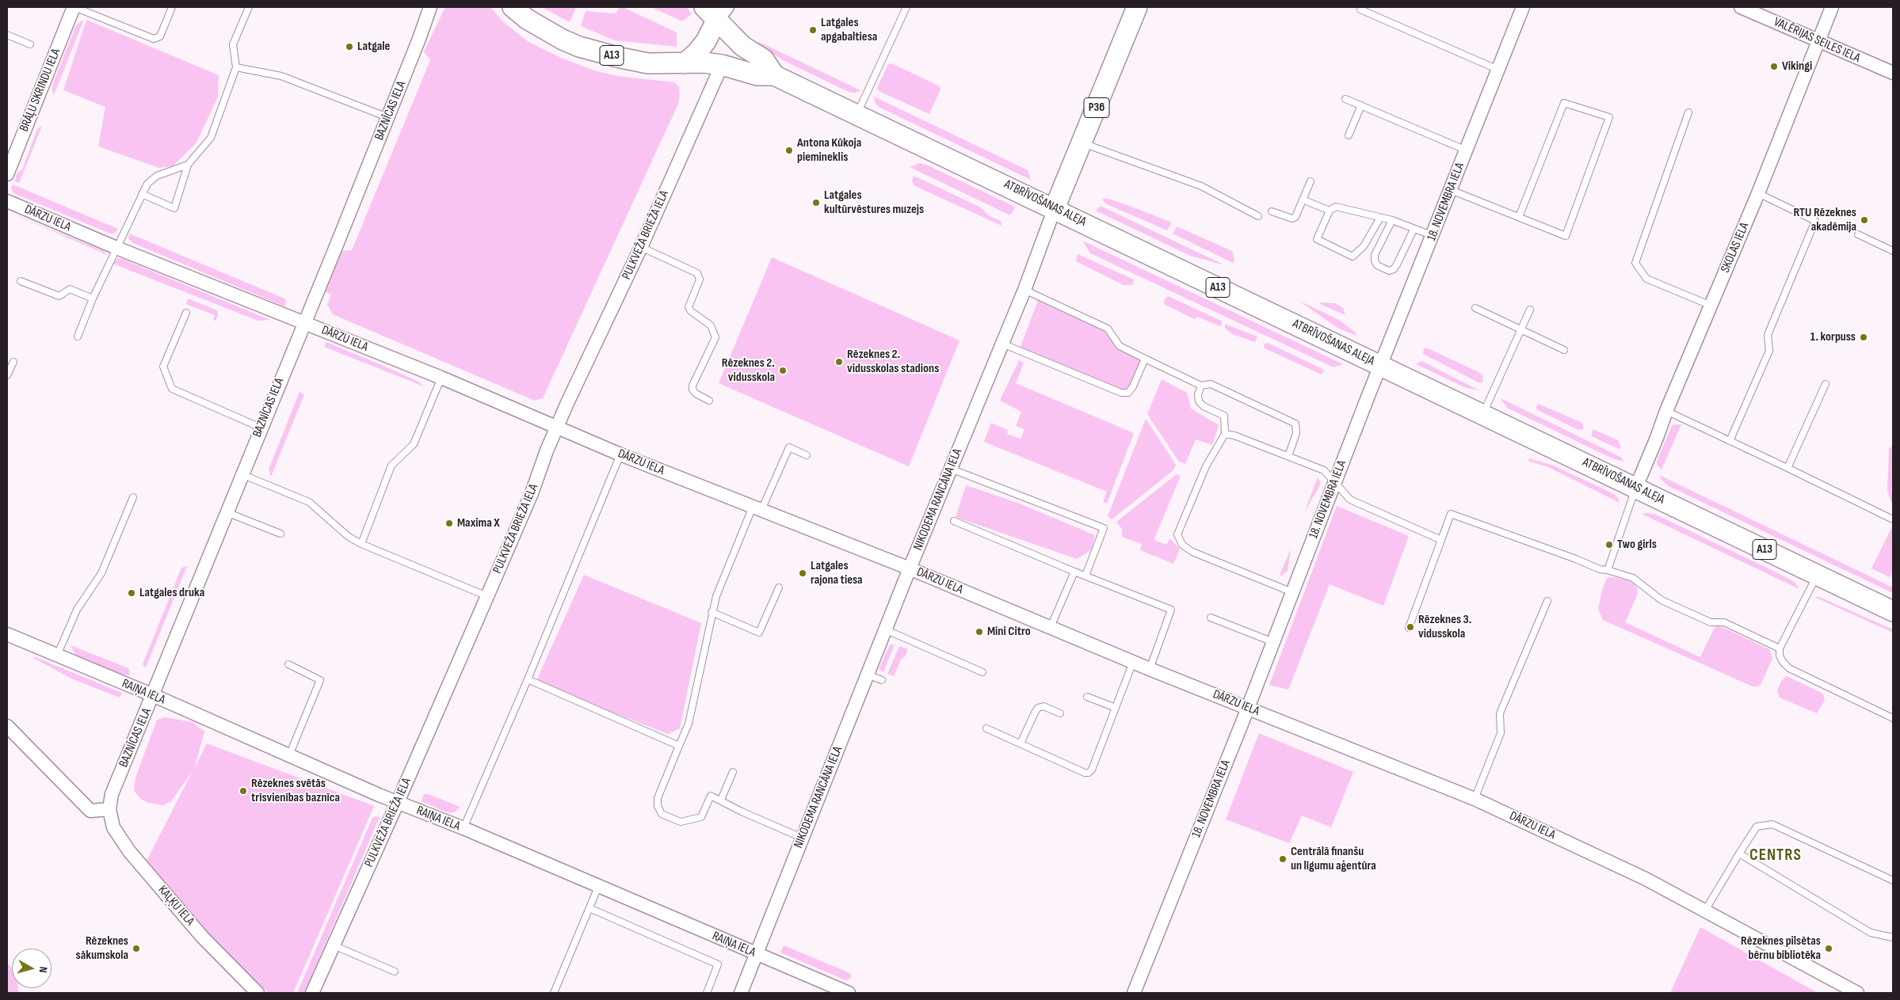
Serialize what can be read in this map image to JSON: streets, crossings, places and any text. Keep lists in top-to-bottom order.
{
  "streets": {
    "main road": [
      "A13",
      "P36",
      "ATBRĪVOŠANAS ALEJA",
      "NIKODEMA RANCĀNA IELA"
    ],
    "street": [
      "VALĒRIJAS SEILES IELA",
      "BRĀĻU SKRINDU IELA",
      "BAZNĪCAS IELA",
      "18. NOVEMBRA IELA",
      "DĀRZU IELA",
      "PULKVEŽA BRIEŽA IELA",
      "SKOLAS IELA",
      "RAIŅA IELA",
      "KAĻĶU IELA"
    ]
  },
  "crossings": [
    ["VALĒRIJAS SEILES IELA", "SKOLAS IELA"],
    ["BAZNĪCAS IELA", "DĀRZU IELA"],
    ["BAZNĪCAS IELA", "RAIŅA IELA"],
    ["BAZNĪCAS IELA", "KAĻĶU IELA"],
    ["18. NOVEMBRA IELA", "ATBRĪVOŠANAS ALEJA"],
    ["18. NOVEMBRA IELA", "DĀRZU IELA"],
    ["ATBRĪVOŠANAS ALEJA", "PULKVEŽA BRIEŽA IELA"],
    ["ATBRĪVOŠANAS ALEJA", "SKOLAS IELA"],
    ["ATBRĪVOŠANAS ALEJA", "NIKODEMA RANCĀNA IELA"],
    ["DĀRZU IELA", "PULKVEŽA BRIEŽA IELA"],
    ["DĀRZU IELA", "NIKODEMA RANCĀNA IELA"],
    ["PULKVEŽA BRIEŽA IELA", "RAIŅA IELA"],
    ["NIKODEMA RANCĀNA IELA", "RAIŅA IELA"]
  ],
  "districts": ["CENTRS"],
  "places": [
    "Latgales apgabaltiesa",
    "Latgale",
    "Vikingi",
    "Antona Kūkoja piemineklis",
    "Latgales kultūrvēstures muzejs",
    "RTU Rēzeknes akadēmija",
    "1. korpuss",
    "Rēzeknes 2. vidusskolas stadions",
    "Rēzeknes 2. vidusskola",
    "Maxima X",
    "Two girls",
    "Latgales rajona tiesa",
    "Latgales druka",
    "Rēzeknes 3. vidusskola",
    "Mini Citro",
    "Rēzeknes svētās trīsvienības baznīca",
    "Centrālā finanšu un līgumu aģentūra",
    "Rēzeknes sākumskola",
    "Rēzeknes pilsētas bērnu bibliotēka"
  ],
  "north": "right"
}
